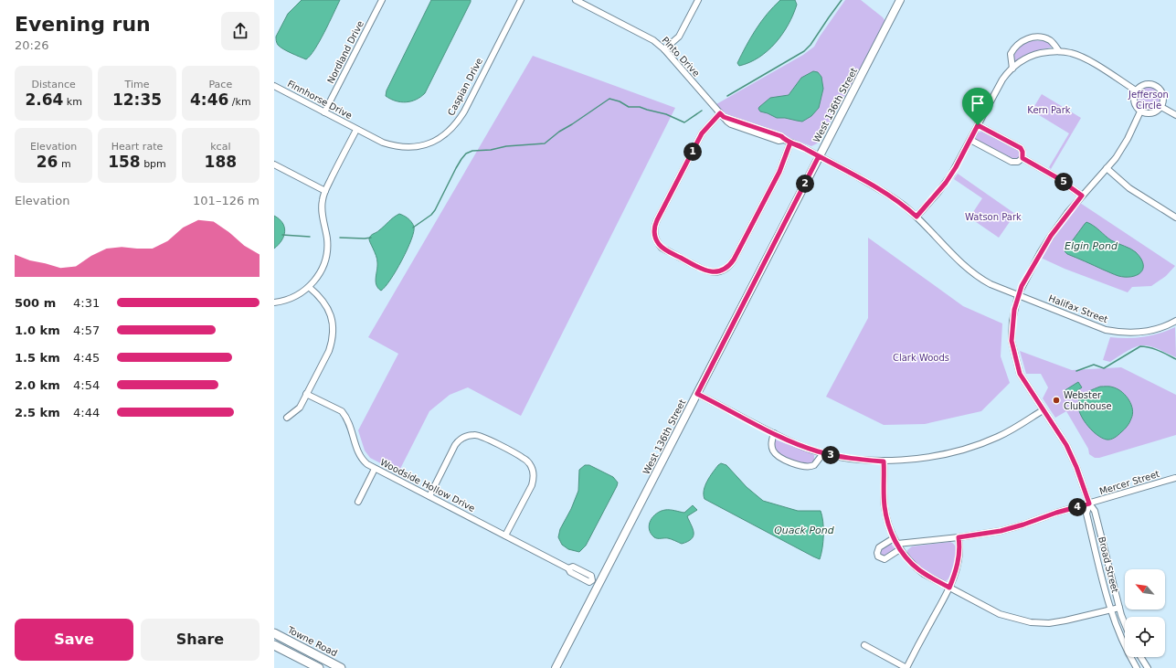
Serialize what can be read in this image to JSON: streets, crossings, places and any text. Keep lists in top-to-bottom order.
{
  "streets": {
    "main road": ["Towne Road"],
    "street": [
      "Nordland Drive",
      "Pinto Drive",
      "Caspian Drive",
      "Finnhorse Drive",
      "West 136th Street",
      "Halifax Street",
      "Mercer Street",
      "Woodside Hollow Drive",
      "Broad Street"
    ]
  },
  "crossings": [
    ["Nordland Drive", "Finnhorse Drive"],
    ["Pinto Drive", "West 136th Street"],
    ["Pinto Drive", "Halifax Street"],
    ["Caspian Drive", "Finnhorse Drive"],
    ["West 136th Street", "Woodside Hollow Drive"],
    ["Halifax Street", "Broad Street"],
    ["Mercer Street", "Broad Street"]
  ],
  "water": ["Elgin Pond", "Quack Pond"],
  "parks": [
    "Jefferson Circle",
    "Kern Park",
    "Watson Park",
    "Clark Woods"
  ],
  "places": ["Webster Clubhouse"],
  "north": "top left",
  "page": {
    "heading": ["Evening run", "20:26"],
    "stats": [
      ["Distance", "2.64 km"],
      ["Time", "12:35"],
      ["Pace", "4:46 /km"],
      ["Elevation", "26 m"],
      ["Heart rate", "158 bpm"],
      ["kcal", "188"]
    ],
    "pins": [
      "1",
      "5",
      "2",
      "3",
      "4"
    ],
    "chart": ["Elevation", "101–126 m"],
    "list": [
      {
        "name": "500 m",
        "note": "4:31"
      },
      {
        "name": "1.0 km",
        "note": "4:57"
      },
      {
        "name": "1.5 km",
        "note": "4:45"
      },
      {
        "name": "2.0 km",
        "note": "4:54"
      },
      {
        "name": "2.5 km",
        "note": "4:44"
      }
    ],
    "buttons": ["Save", "Share"]
  }
}
